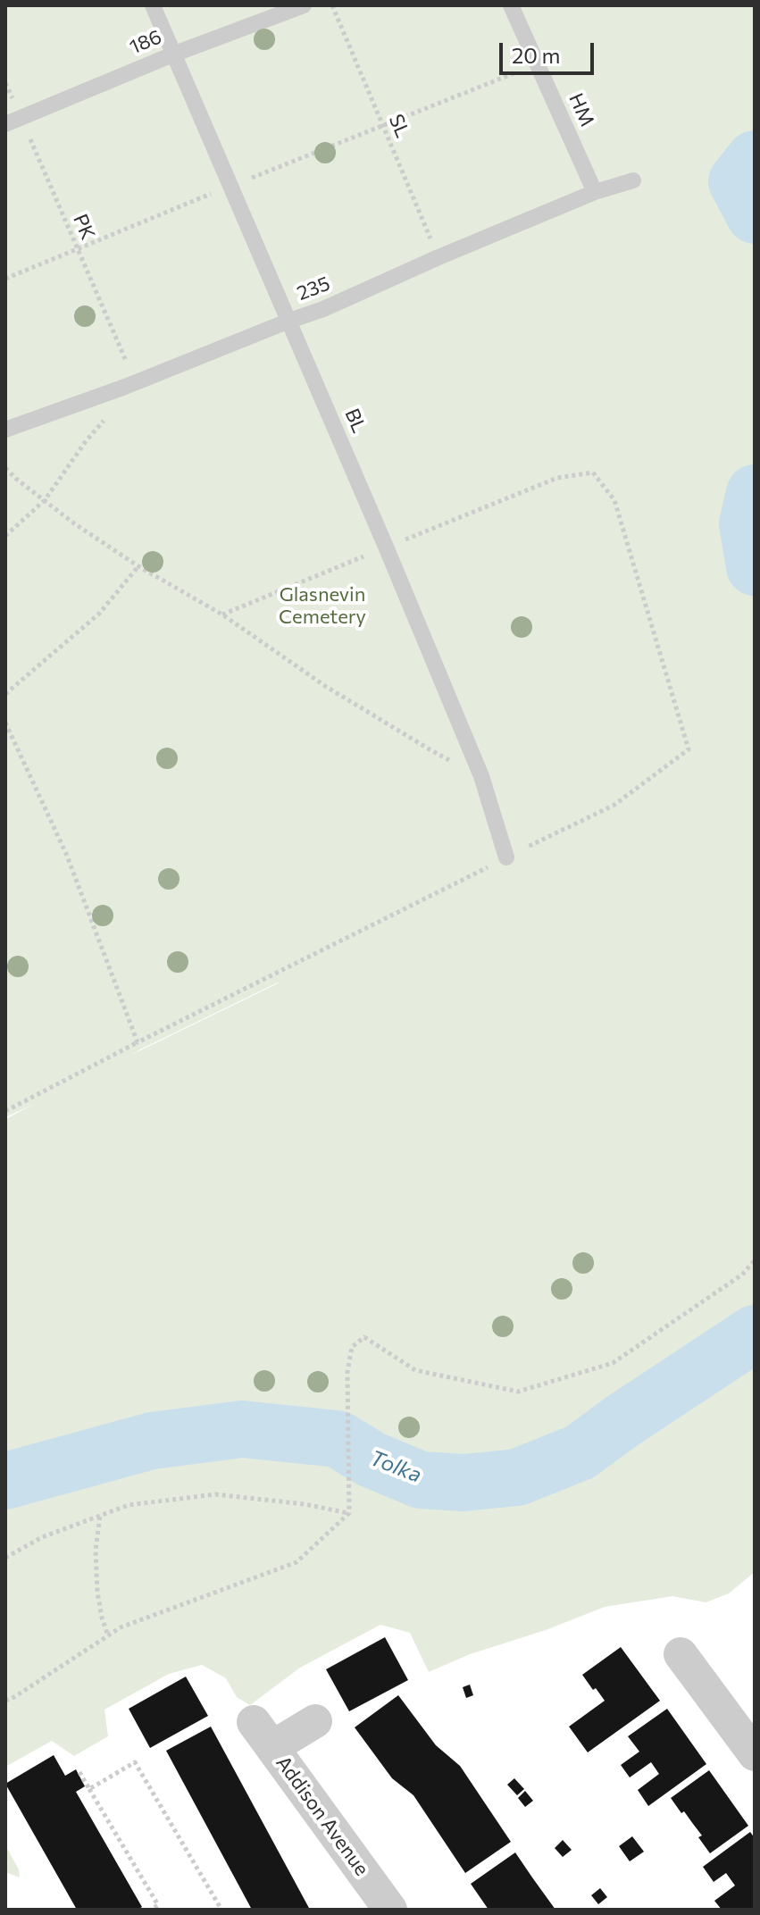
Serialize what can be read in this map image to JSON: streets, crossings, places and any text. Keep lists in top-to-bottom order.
{
  "streets": {
    "street": ["Addison Avenue"],
    "lane": [
      "186",
      "HM",
      "235",
      "BL"
    ],
    "path": ["SL", "PK"]
  },
  "crossings": [
    ["186", "PK"],
    ["186", "BL"],
    ["HM", "235"],
    ["SL", "235"],
    ["PK", "235"],
    ["235", "BL"]
  ],
  "water": ["Tolka"],
  "parks": ["Glasnevin Cemetery"],
  "scale_bar": "20 m"
}
